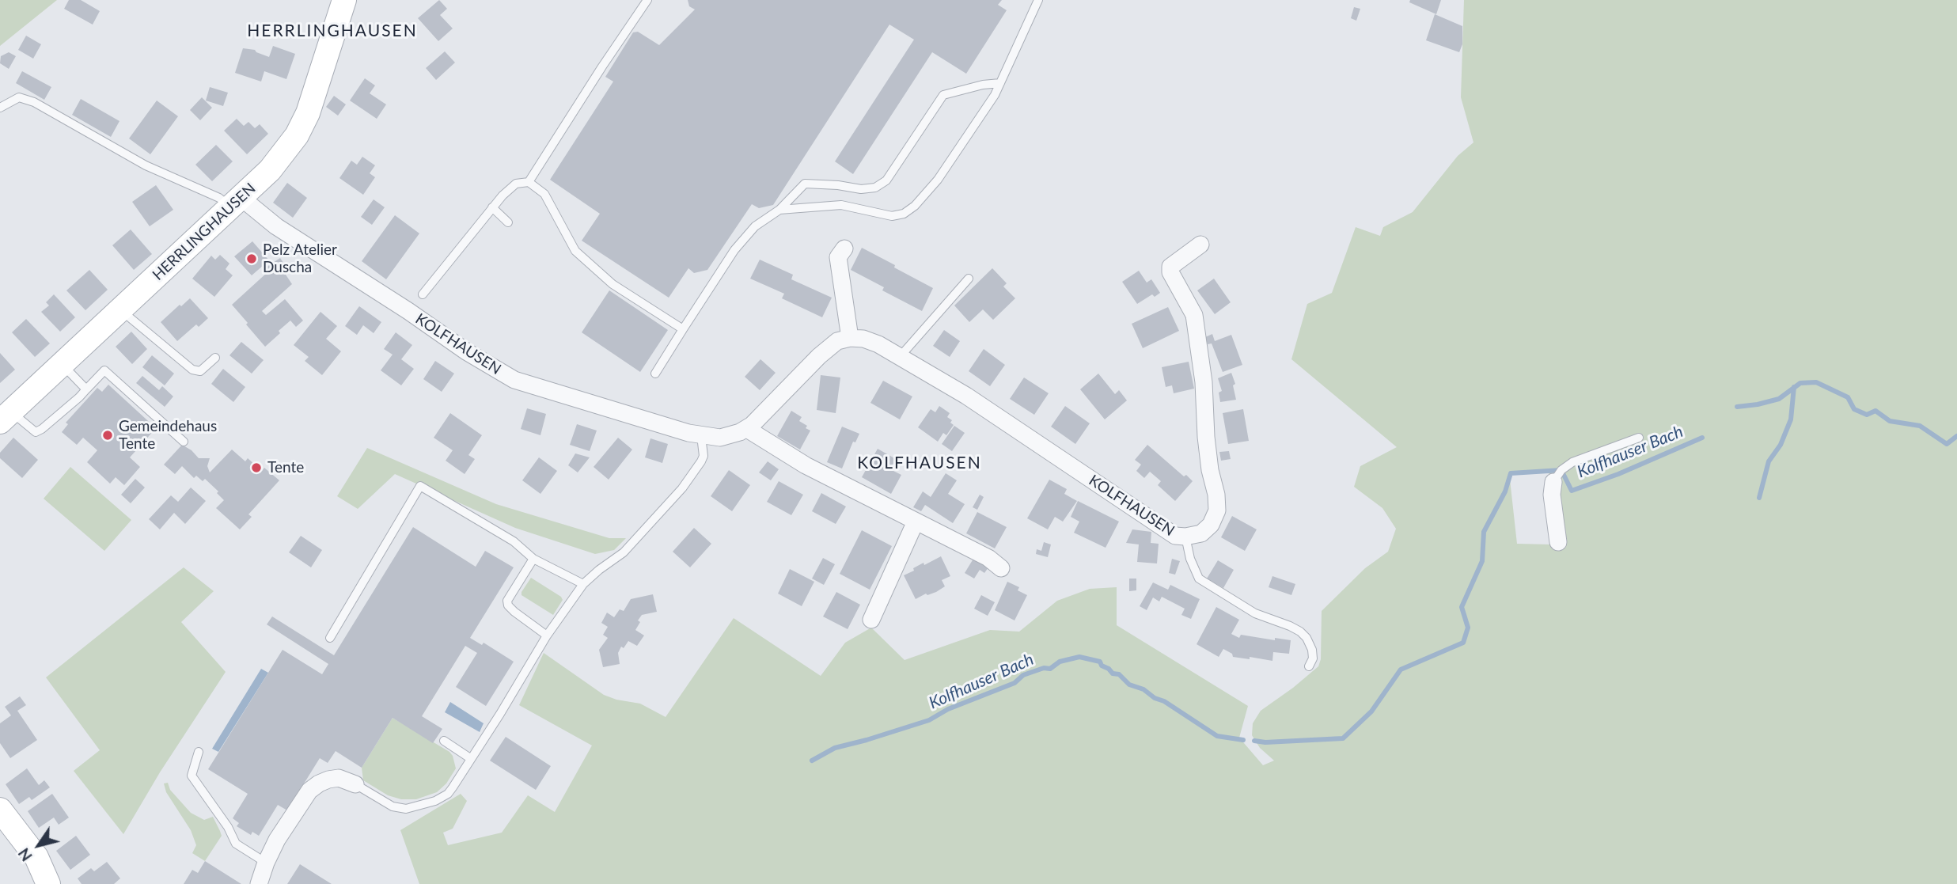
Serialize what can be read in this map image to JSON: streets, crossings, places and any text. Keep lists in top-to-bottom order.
{
  "streets": {
    "street": ["HERRLINGHAUSEN", "KOLFHAUSEN"]
  },
  "crossings": [
    ["HERRLINGHAUSEN", "KOLFHAUSEN"]
  ],
  "districts": ["HERRLINGHAUSEN", "KOLFHAUSEN"],
  "water": ["Kolfhauser Bach"],
  "places": ["Pelz Atelier Duscha", "Gemeindehaus Tente", "Tente"],
  "north": "bottom left"
}
